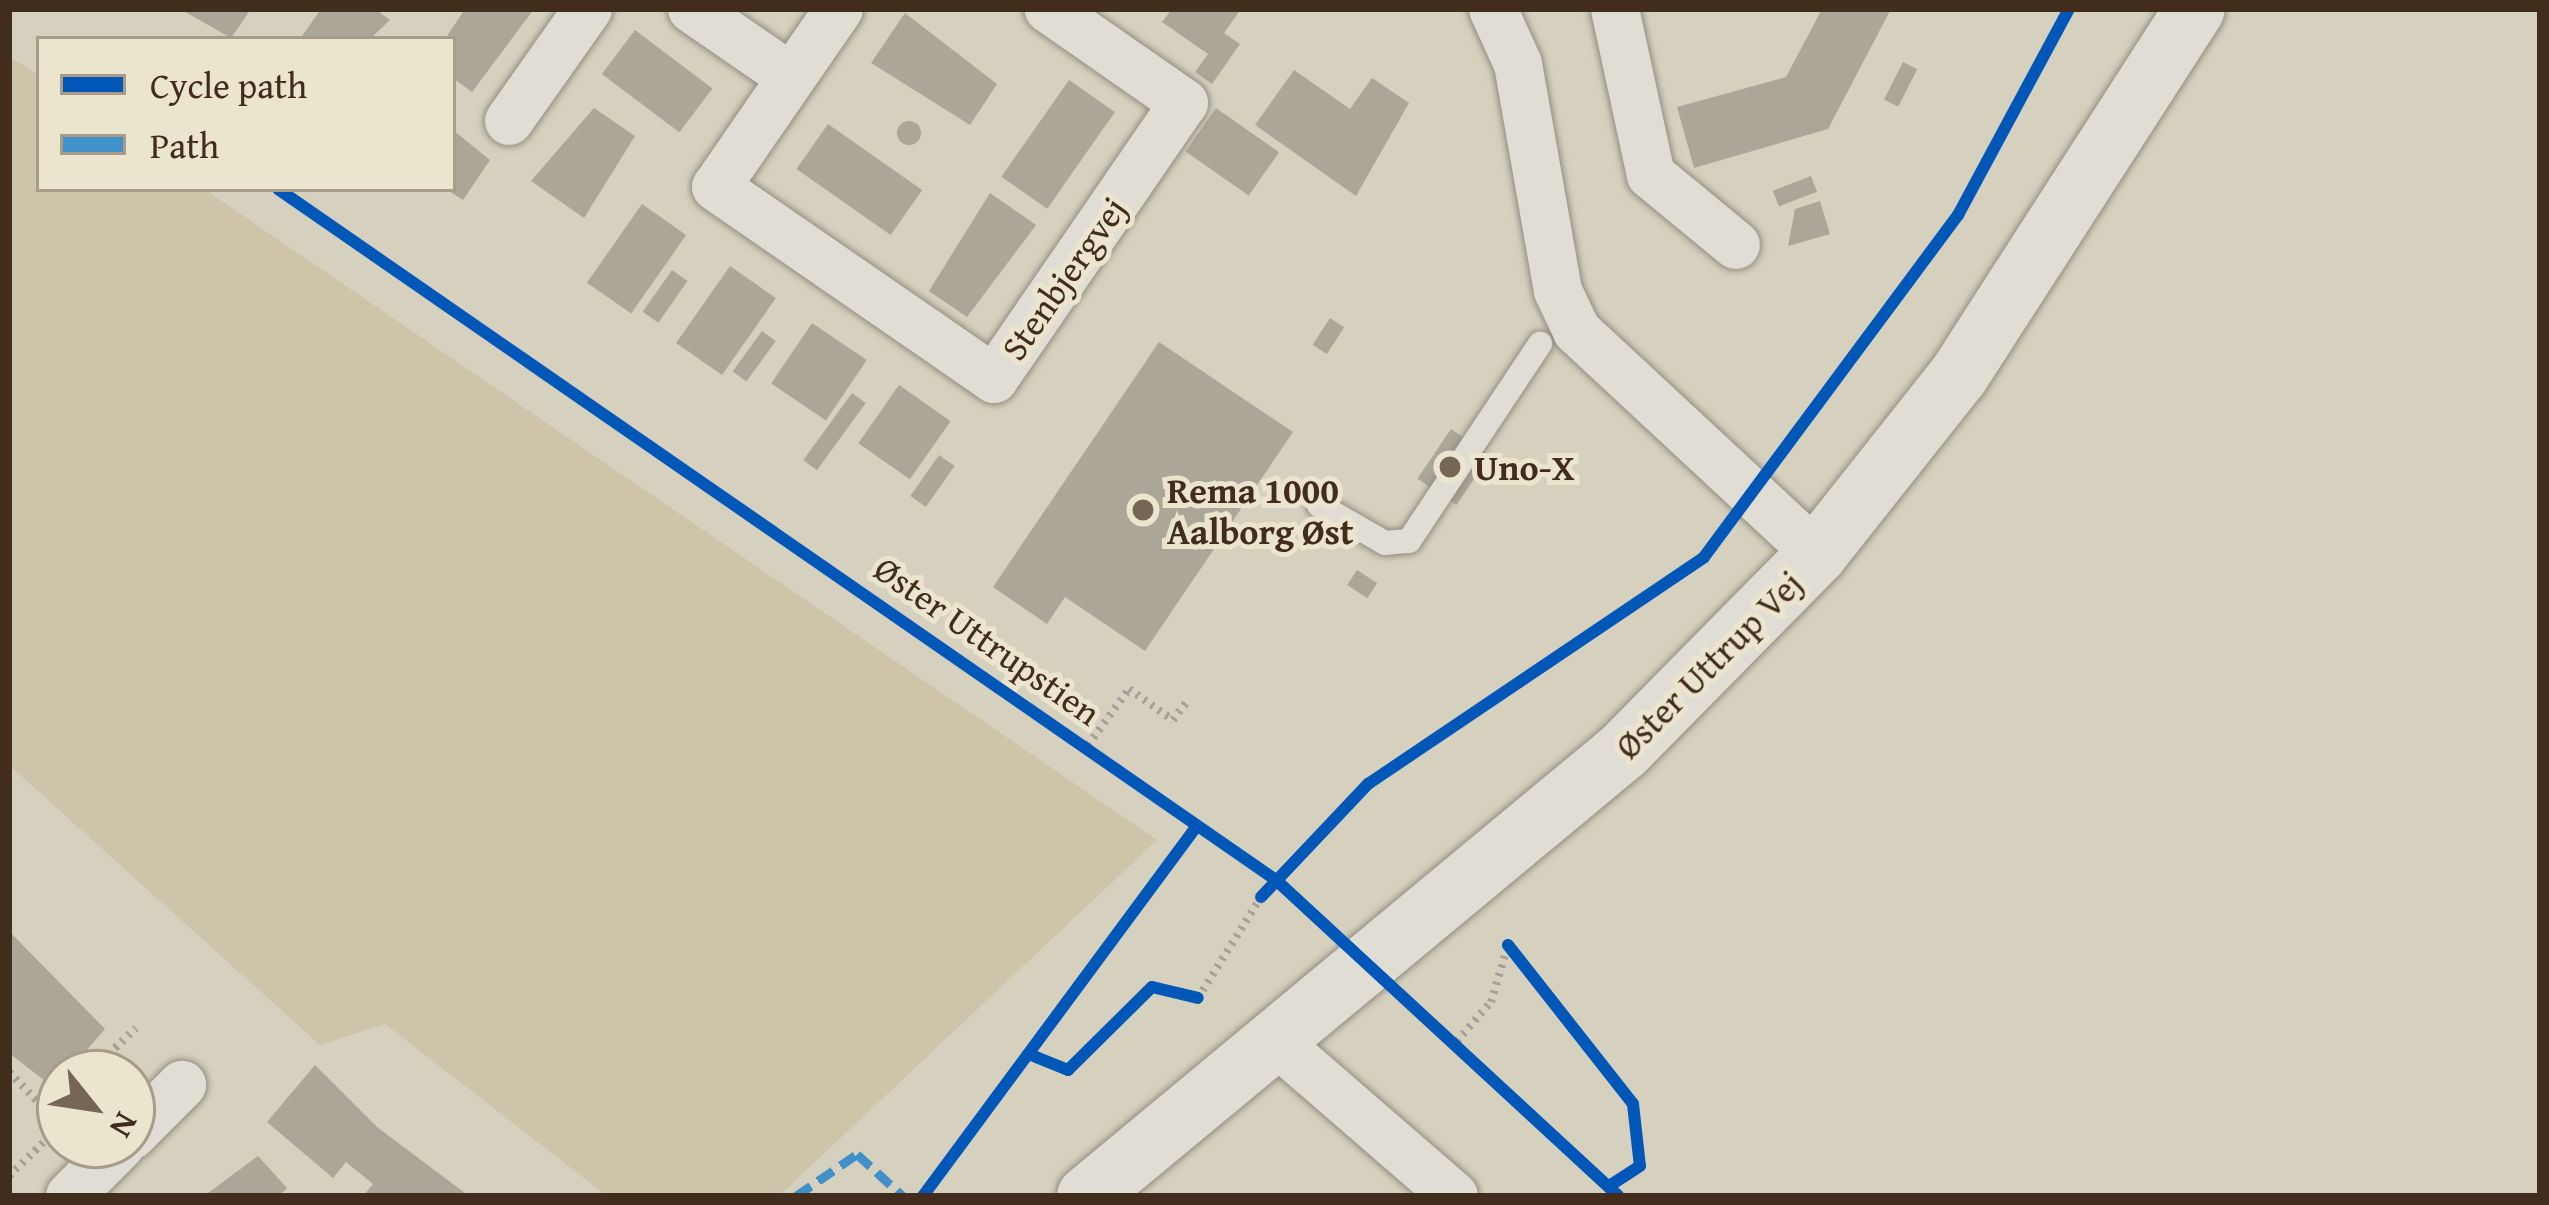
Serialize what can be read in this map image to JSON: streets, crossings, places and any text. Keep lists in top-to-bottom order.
{
  "streets": {
    "street": ["Stenbjergvej", "Øster Uttrup Vej"],
    "cycle path": ["Øster Uttrupstien"]
  },
  "places": ["Uno-X", "Rema 1000 Aalborg Øst"],
  "legend": ["Cycle path", "Path"],
  "north": "bottom right"
}
